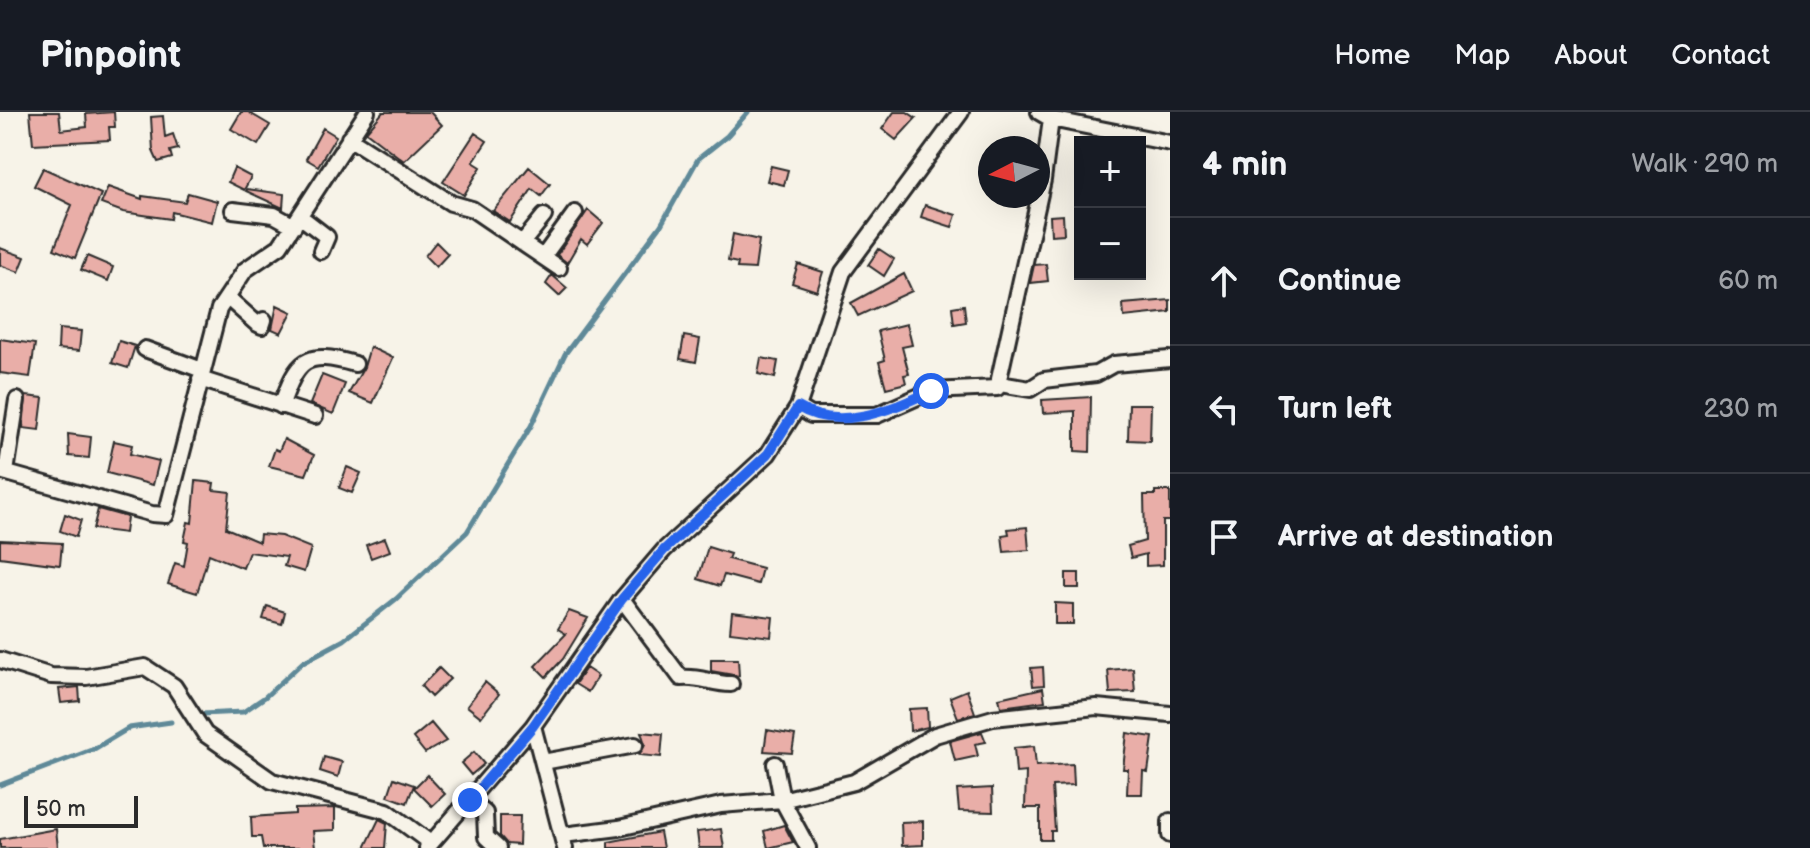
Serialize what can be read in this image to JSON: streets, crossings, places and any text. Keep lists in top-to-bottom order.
{
  "scale_bar": "50 m",
  "north": "left",
  "page": {
    "header": "Pinpoint",
    "nav": [
      "Home",
      "Map",
      "About",
      "Contact"
    ],
    "heading": ["4 min", "Walk · 290 m"],
    "map_buttons": ["+", "−"],
    "list": [
      ["Continue", "60 m"],
      ["Turn left", "230 m"],
      "Arrive at destination"
    ],
    "scale": "50 m"
  }
}
